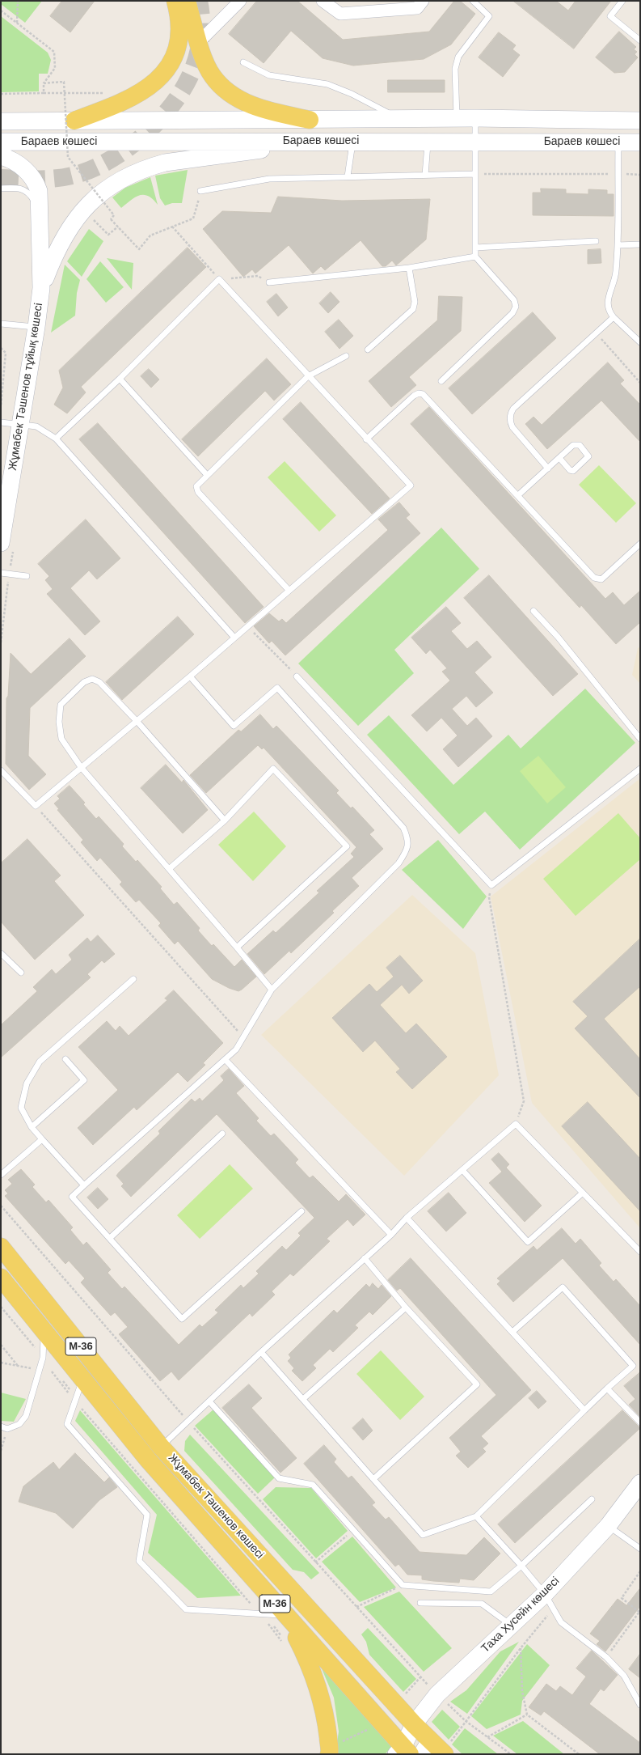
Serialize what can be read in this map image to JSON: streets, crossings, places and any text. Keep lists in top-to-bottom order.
{
  "streets": {
    "main road": [
      "Бараев көшесі",
      "Жұмабек Тәшенов тұйық көшесі",
      "M-36",
      "Жұмабек Тәшенов көшесі",
      "Таха Хусейн көшесі"
    ]
  },
  "crossings": [
    ["Жұмабек Тәшенов көшесі", "Таха Хусейн көшесі"]
  ]
}
